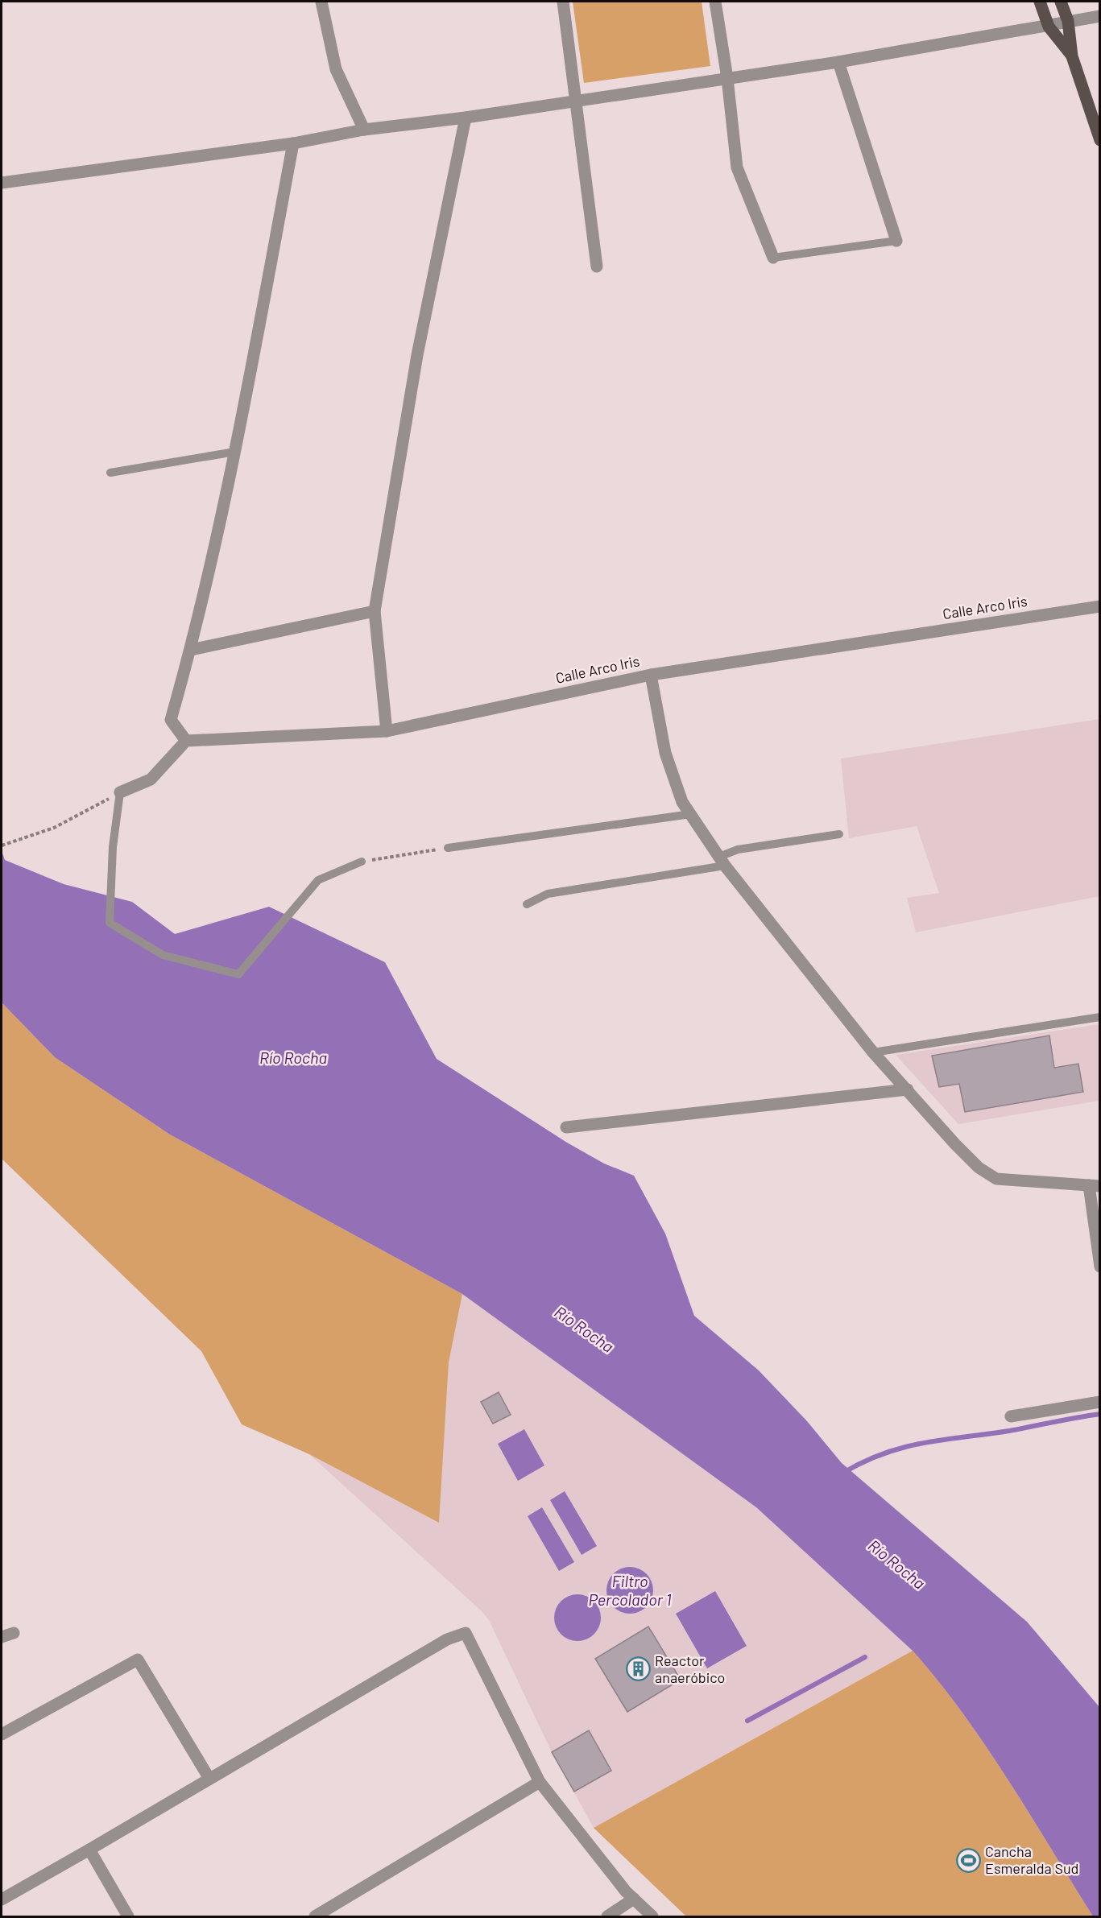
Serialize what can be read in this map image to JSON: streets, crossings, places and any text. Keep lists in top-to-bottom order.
{
  "streets": {
    "street": ["Calle Arco Iris"]
  },
  "water": ["Río Rocha", "Filtro Percolador 1"],
  "places": {
    "building": ["Reactor anaeróbico"],
    "sports": ["Cancha Esmeralda Sud"]
  }
}
